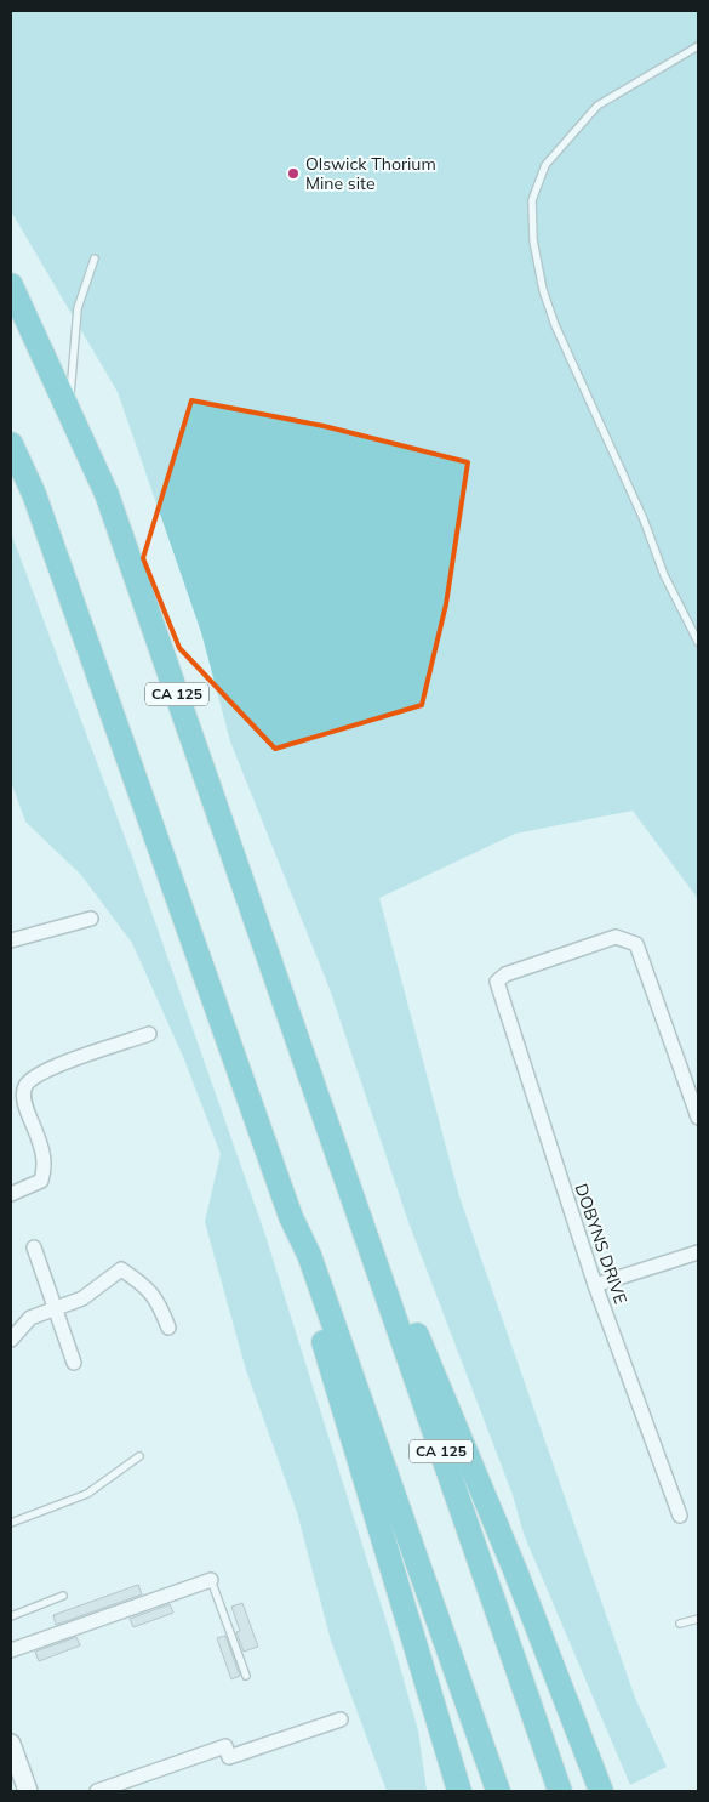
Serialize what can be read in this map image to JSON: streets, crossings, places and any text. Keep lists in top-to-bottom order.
{
  "streets": {
    "highway": ["CA 125"],
    "street": ["DOBYNS DRIVE"]
  },
  "places": ["Olswick Thorium Mine site"]
}
